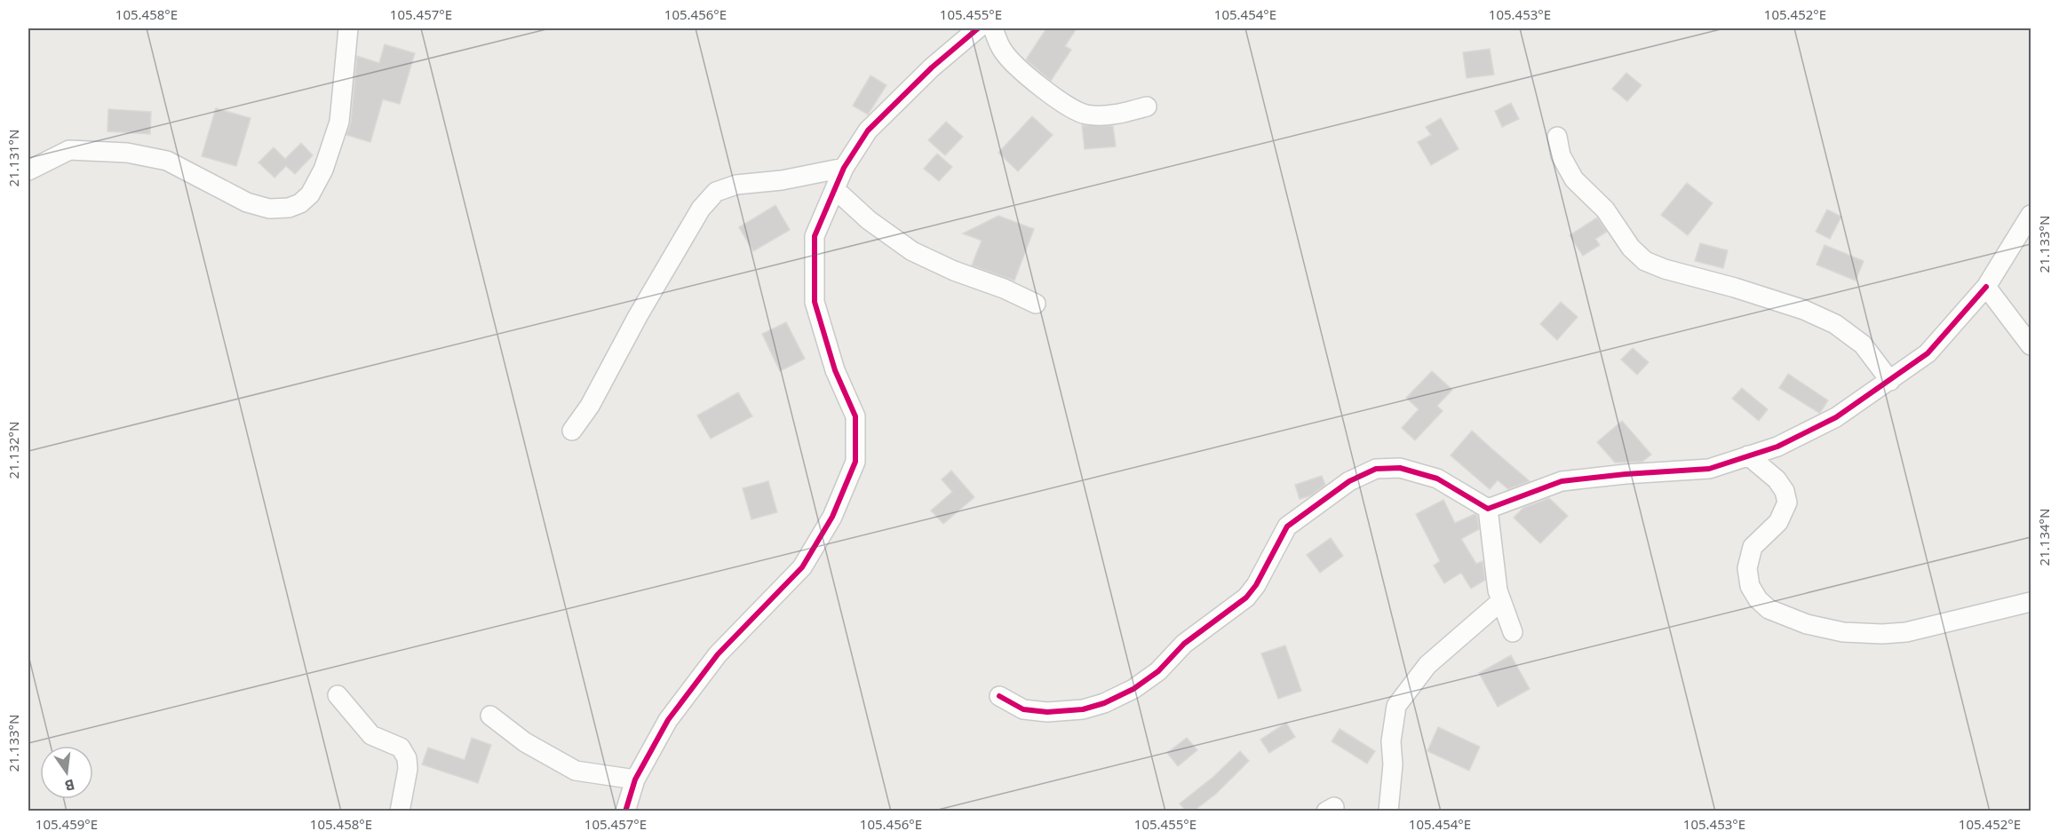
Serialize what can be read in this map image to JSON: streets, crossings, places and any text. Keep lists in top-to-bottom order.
{
  "north": "bottom",
  "coordinates": [
    "105.458°E",
    "105.457°E",
    "105.456°E",
    "105.455°E",
    "105.454°E",
    "105.453°E",
    "105.452°E",
    "21.131°N",
    "21.133°N",
    "21.132°N",
    "21.134°N",
    "105.459°E"
  ]
}
